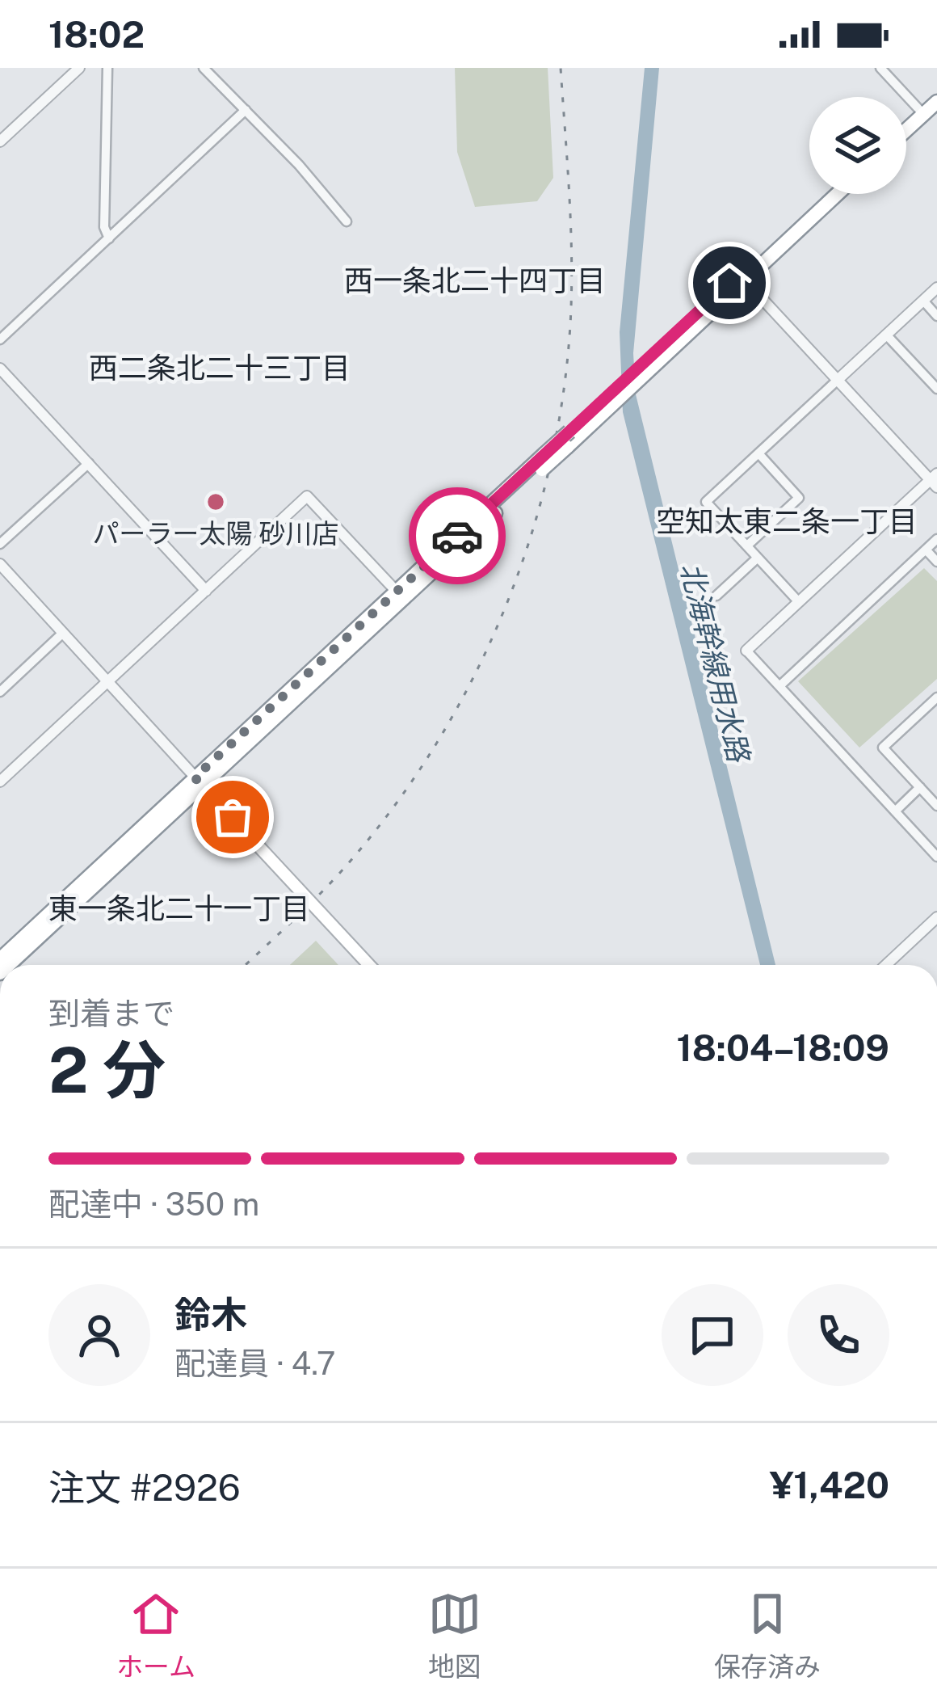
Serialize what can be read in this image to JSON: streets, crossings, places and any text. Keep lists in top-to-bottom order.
{
  "districts": [
    "西一条北二十四丁目",
    "西二条北二十三丁目",
    "空知太東二条一丁目",
    "東一条北二十一丁目"
  ],
  "water": ["北海幹線用水路"],
  "places": ["パーラー太陽 砂川店"],
  "page": {
    "status": "18:02",
    "heading": ["2 分", "到着まで", "18:04–18:09"],
    "panel": [
      "鈴木",
      "配達員 · 4.7",
      "注文 #2926",
      "¥1,420"
    ],
    "bar": "配達中 · 350 m",
    "tabs": ["ホーム", "地図", "保存済み"]
  }
}
